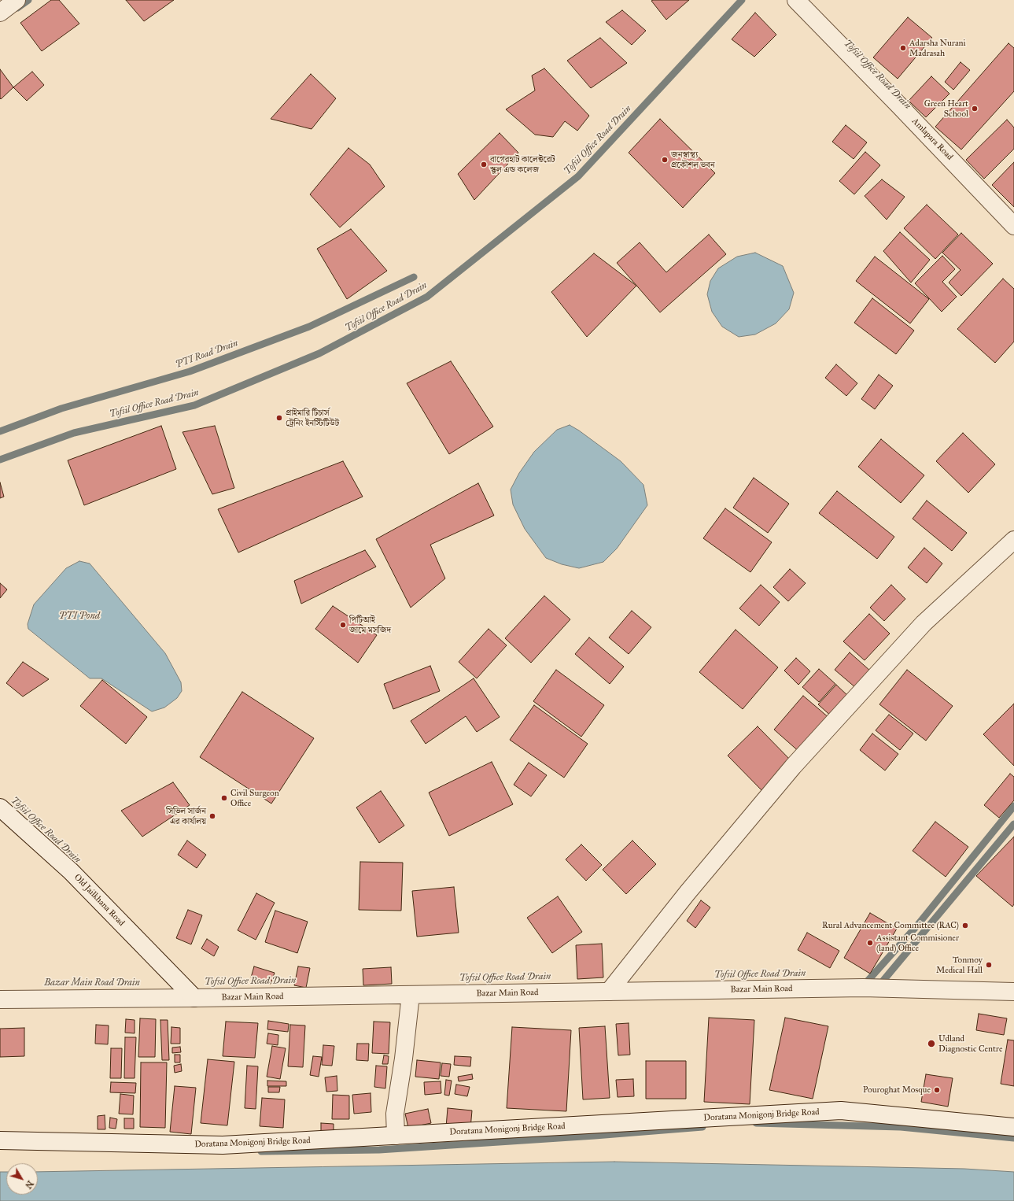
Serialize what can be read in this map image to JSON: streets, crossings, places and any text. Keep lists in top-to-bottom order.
{
  "streets": {
    "street": [
      "Amlapara Road",
      "Old Jailkhana Road",
      "Bazar Main Road",
      "Doratana Monigonj Bridge Road"
    ]
  },
  "crossings": [
    ["Old Jailkhana Road", "Bazar Main Road"]
  ],
  "water": [
    "Tofsil Office Road Drain",
    "PTI Road Drain",
    "PTI Pond",
    "Bazar Main Road Drain"
  ],
  "places": [
    "Adarsha Nurani Madrasah",
    "Green Heart School",
    "জনস্বাস্থ্য প্রকৌশল ভবন",
    "বাগেরহাট কালেক্টরেট স্কুল এন্ড কলেজ",
    "প্রাইমারি টিচার্স ট্রেনিং ইনস্টিটিউট",
    "পিটিআই জামে মসজিদ",
    "Civil Surgeon Office",
    "সিভিল সার্জন এর কার্যালয়",
    "Rural Advancement Committee (RAC)",
    "Assistant Commisioner (land) Office",
    "Tonmoy Medical Hall",
    "Udland Diagnostic Centre",
    "Pouroghat Mosque"
  ],
  "north": "bottom right"
}
